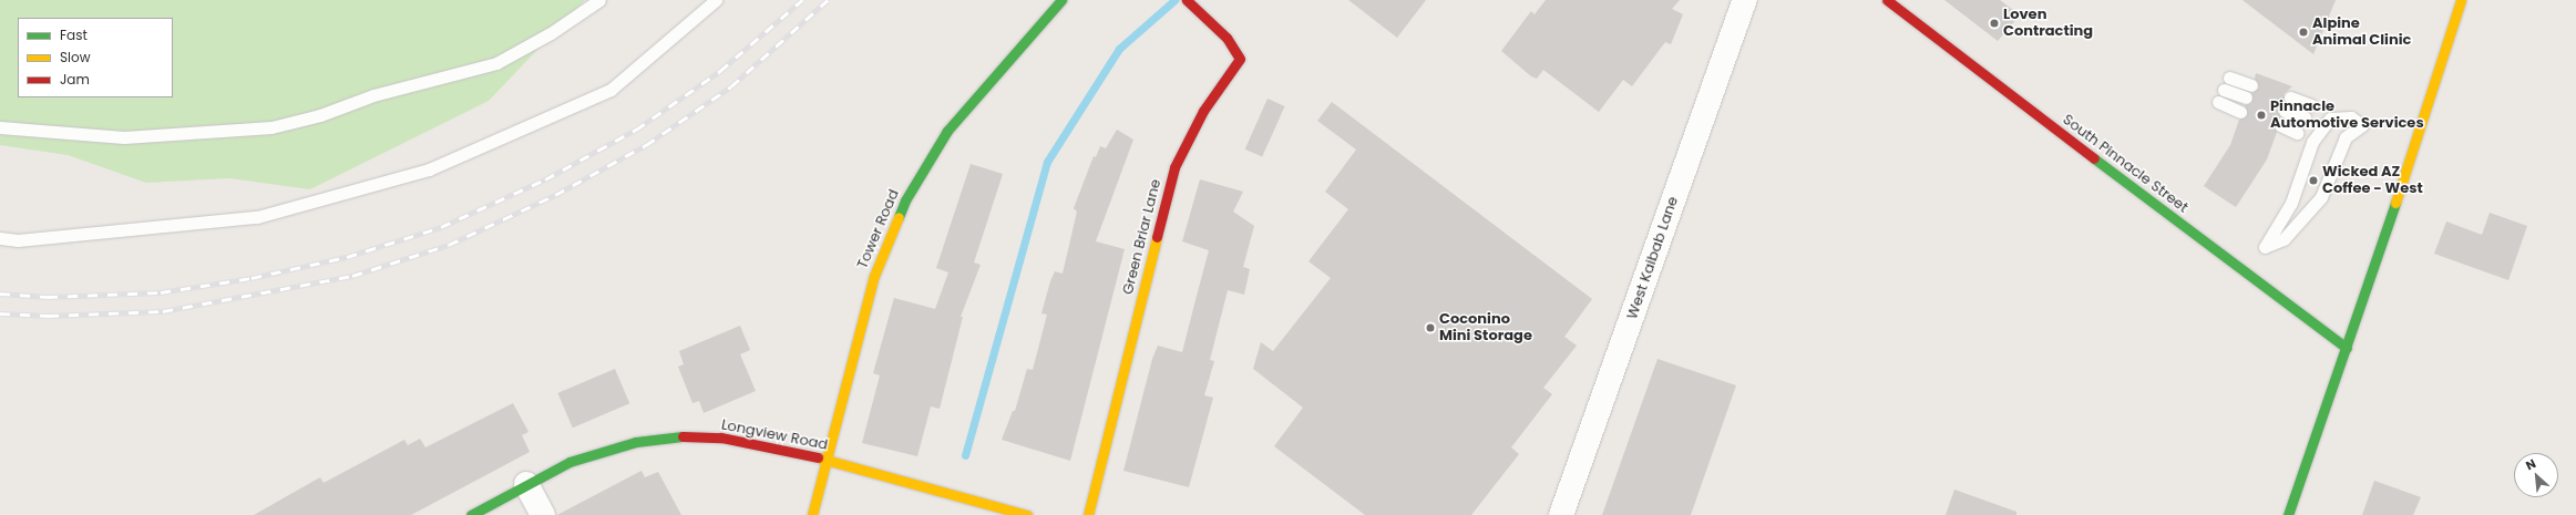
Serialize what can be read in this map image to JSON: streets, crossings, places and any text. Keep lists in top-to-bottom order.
{
  "streets": {
    "street": [
      "South Pinnacle Street",
      "Tower Road",
      "Green Briar Lane",
      "West Kaibab Lane",
      "Longview Road"
    ]
  },
  "crossings": [
    ["Tower Road", "Longview Road"]
  ],
  "places": [
    "Loven Contracting",
    "Alpine Animal Clinic",
    "Pinnacle Automotive Services",
    "Wicked AZ Coffee - West",
    "Coconino Mini Storage"
  ],
  "legend": ["Fast", "Slow", "Jam"],
  "north": "top left"
}
